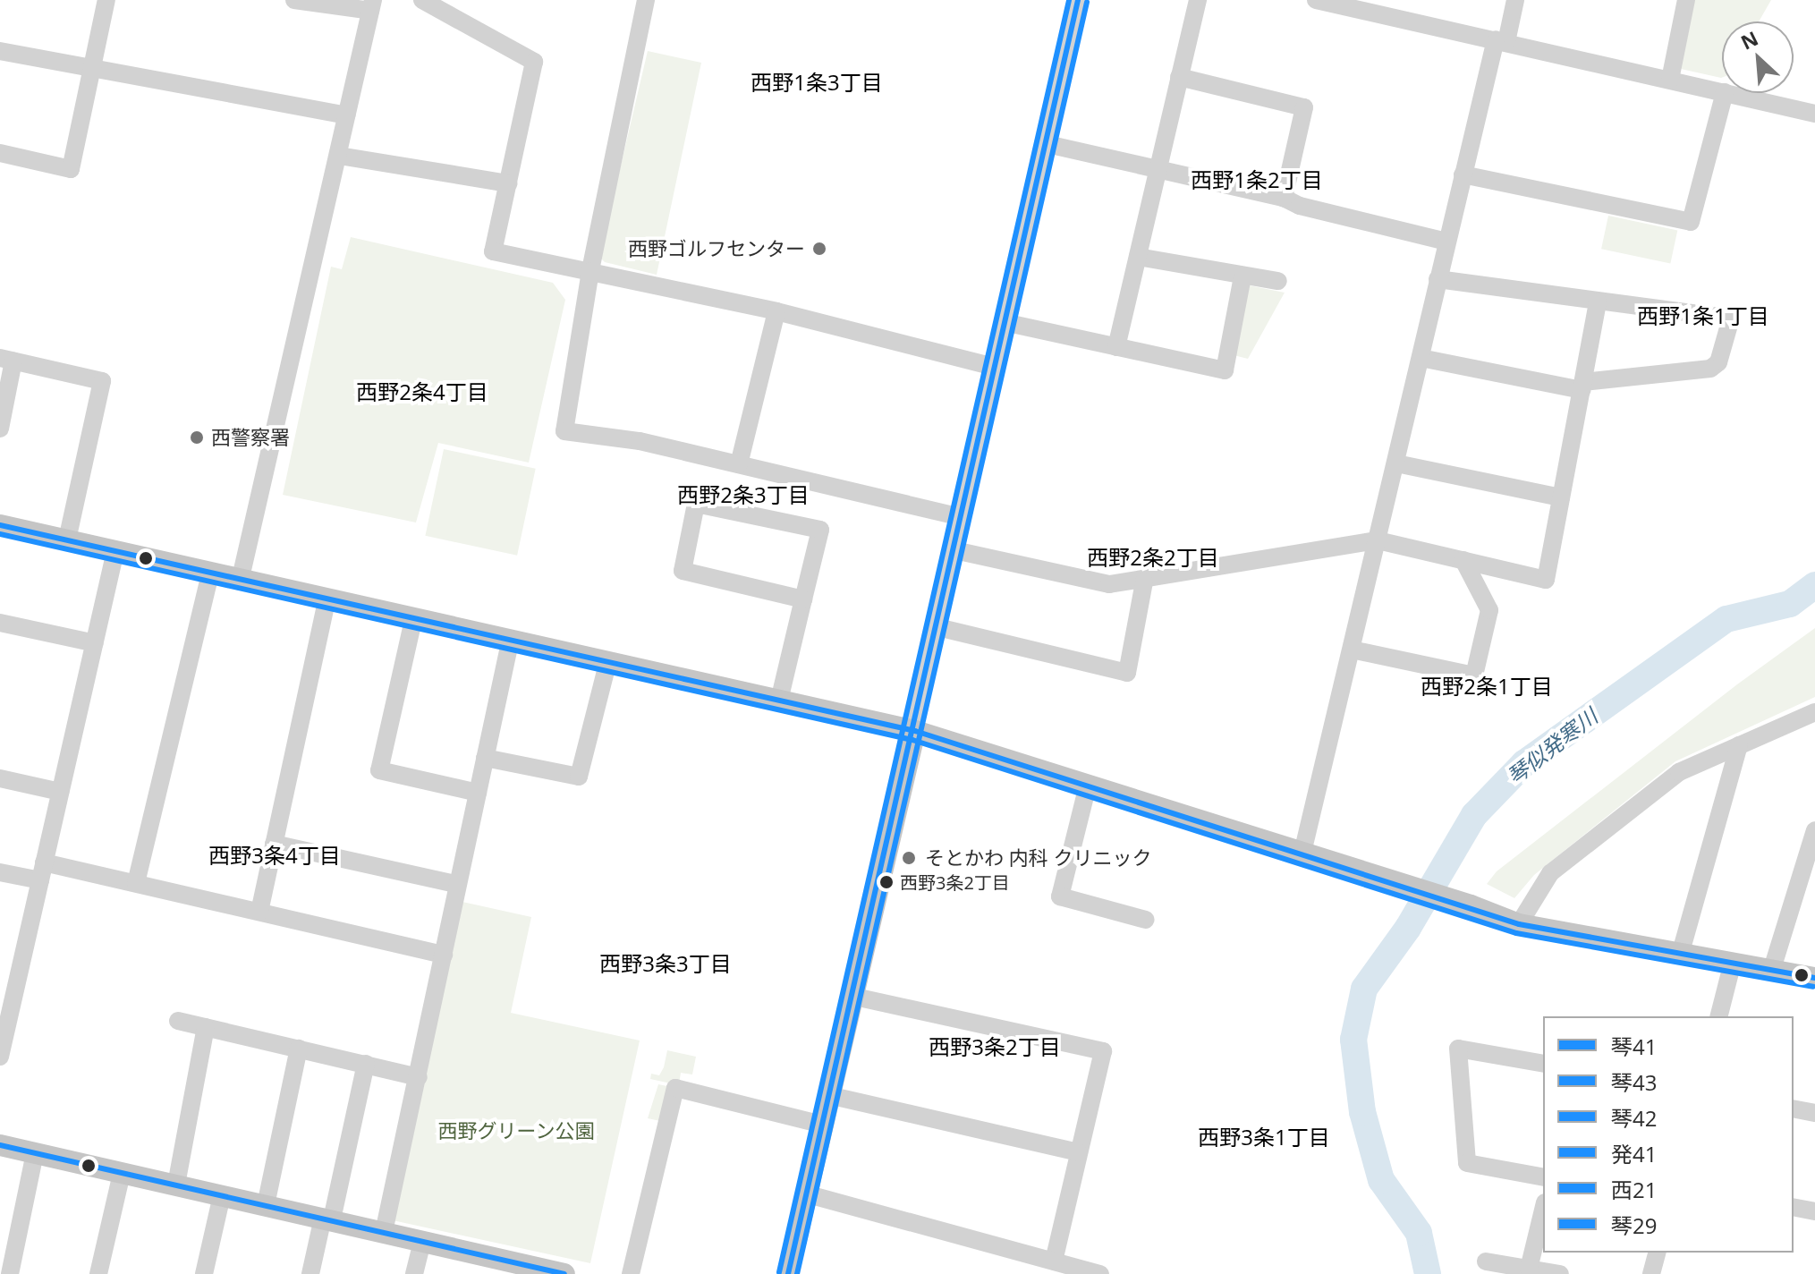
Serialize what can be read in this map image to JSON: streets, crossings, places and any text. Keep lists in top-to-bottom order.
{
  "districts": [
    "西野1条3丁目",
    "西野1条2丁目",
    "西野1条1丁目",
    "西野2条4丁目",
    "西野2条3丁目",
    "西野2条2丁目",
    "西野2条1丁目",
    "西野3条4丁目",
    "西野3条3丁目",
    "西野3条2丁目",
    "西野3条1丁目"
  ],
  "water": ["琴似発寒川"],
  "parks": ["西野グリーン公園"],
  "places": [
    "西野ゴルフセンター",
    "西警察署",
    "そとかわ 内科 クリニック",
    "西野3条2丁目"
  ],
  "lines": [
    "transit line 琴41",
    "transit line 発41",
    "transit line 琴42",
    "transit line 琴43",
    "transit line 西21",
    "transit line 琴29"
  ],
  "legend": [
    "琴41",
    "琴43",
    "琴42",
    "発41",
    "西21",
    "琴29"
  ],
  "north": "top left"
}
